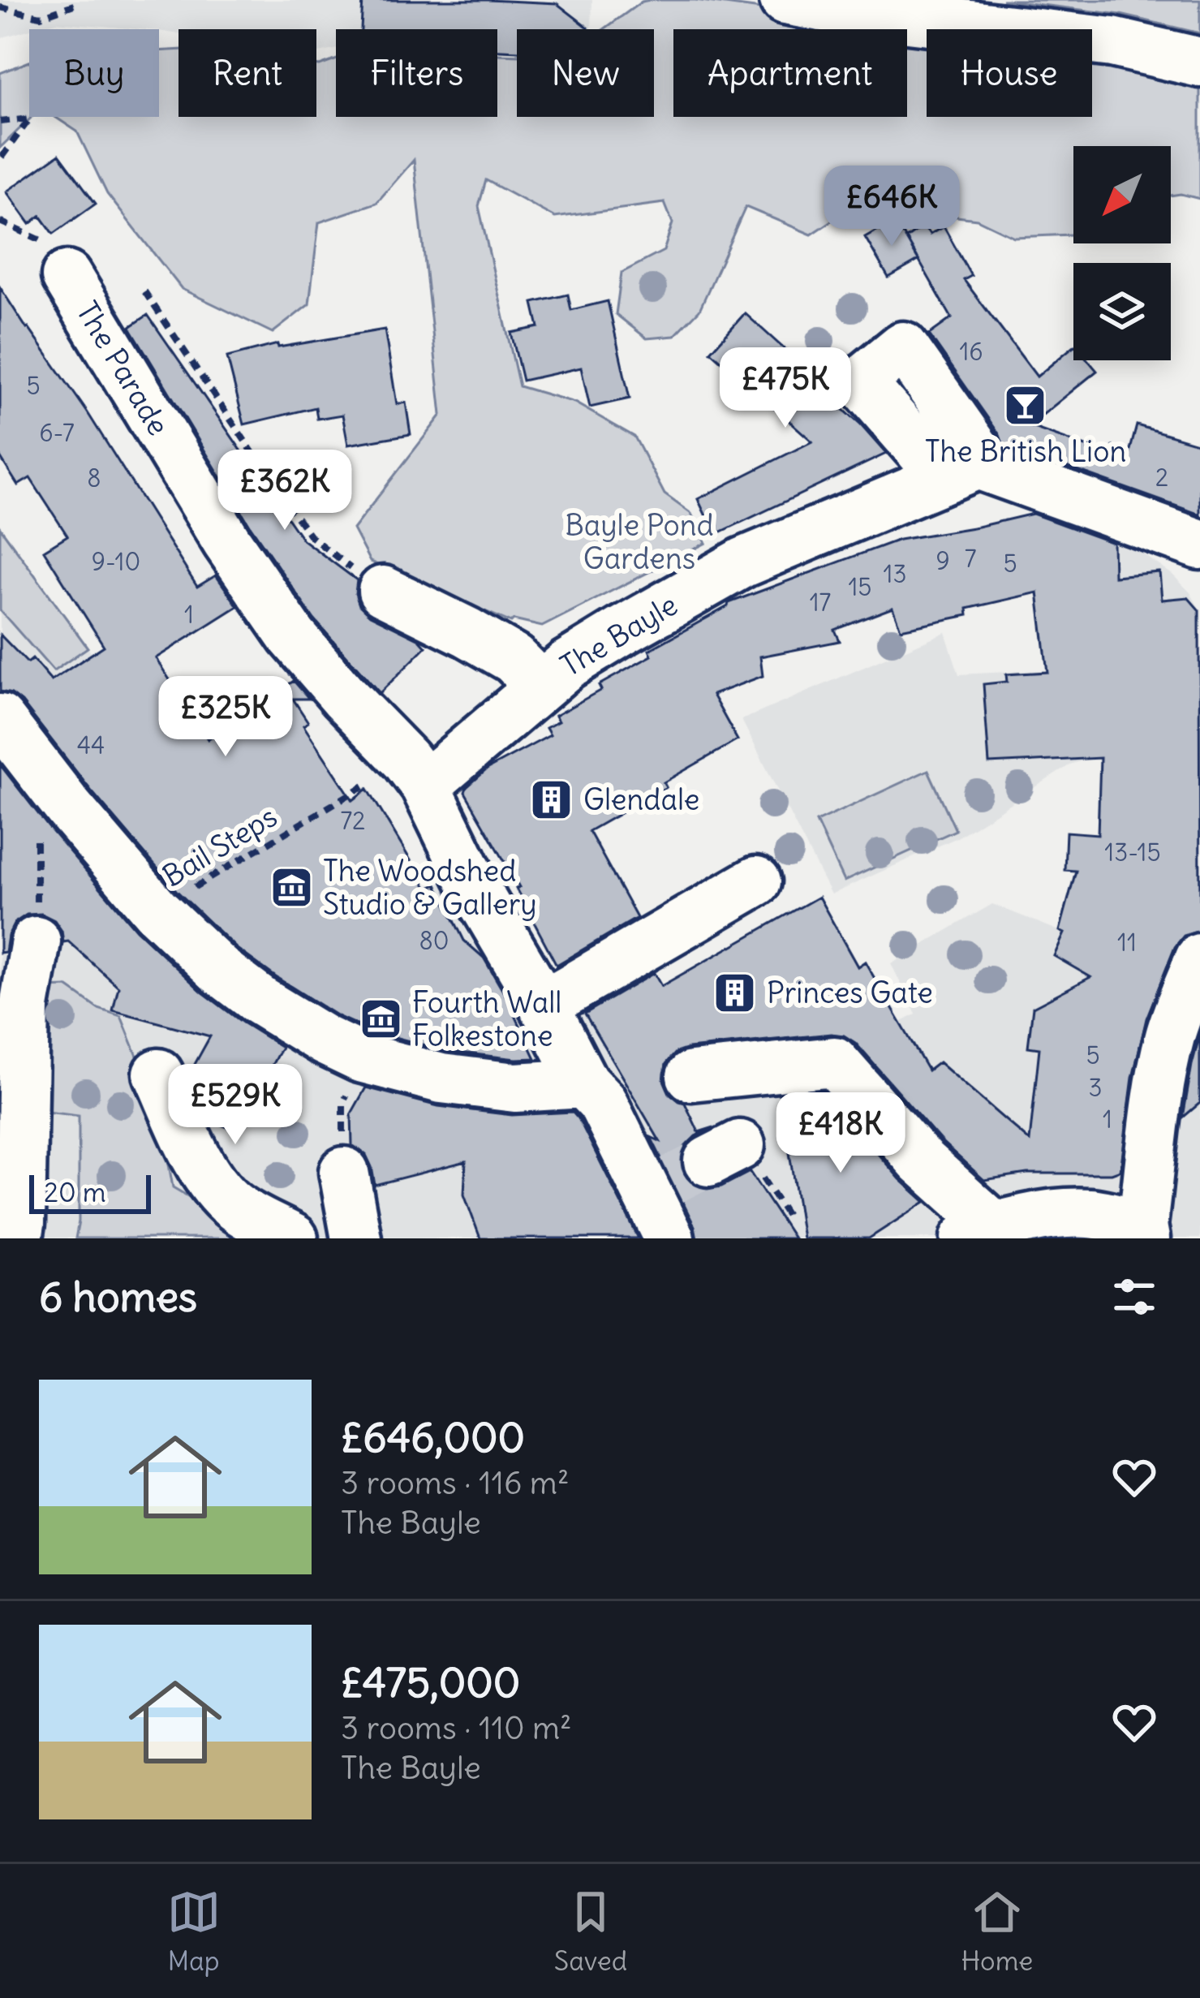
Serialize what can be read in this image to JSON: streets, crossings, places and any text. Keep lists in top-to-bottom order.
{
  "streets": {
    "street": ["The Parade", "The Bayle"],
    "path": ["Bail Steps"]
  },
  "crossings": [
    ["The Parade", "The Bayle"],
    ["The Parade", "Bail Steps"],
    ["The Bayle", "Bail Steps"]
  ],
  "parks": ["Bayle Pond Gardens"],
  "places": {
    "bar": ["The British Lion"],
    "building": ["Glendale", "Princes Gate"],
    "museum": ["The Woodshed Studio & Gallery", "Fourth Wall Folkestone"]
  },
  "house_numbers": [
    "16",
    "5",
    "6-7",
    "2",
    "8",
    "7",
    "9",
    "9-10",
    "5",
    "13",
    "15",
    "17",
    "1",
    "44",
    "72",
    "13-15",
    "80",
    "11",
    "5",
    "3",
    "1"
  ],
  "scale_bar": "20 m",
  "north": "bottom left",
  "page": {
    "chip": [
      "Buy",
      "Rent",
      "Filters",
      "New",
      "Apartment",
      "House"
    ],
    "price": [
      "£646K",
      "£475K",
      "£362K",
      "£325K",
      "£529K",
      "£418K"
    ],
    "scale": "20 m",
    "heading": "6 homes",
    "list": [
      {
        "name": "£646,000",
        "note": "3 rooms · 116 m² · The Bayle"
      },
      {
        "name": "£475,000",
        "note": "3 rooms · 110 m² · The Bayle"
      }
    ],
    "tabs": ["Map", "Saved", "Home"]
  }
}
